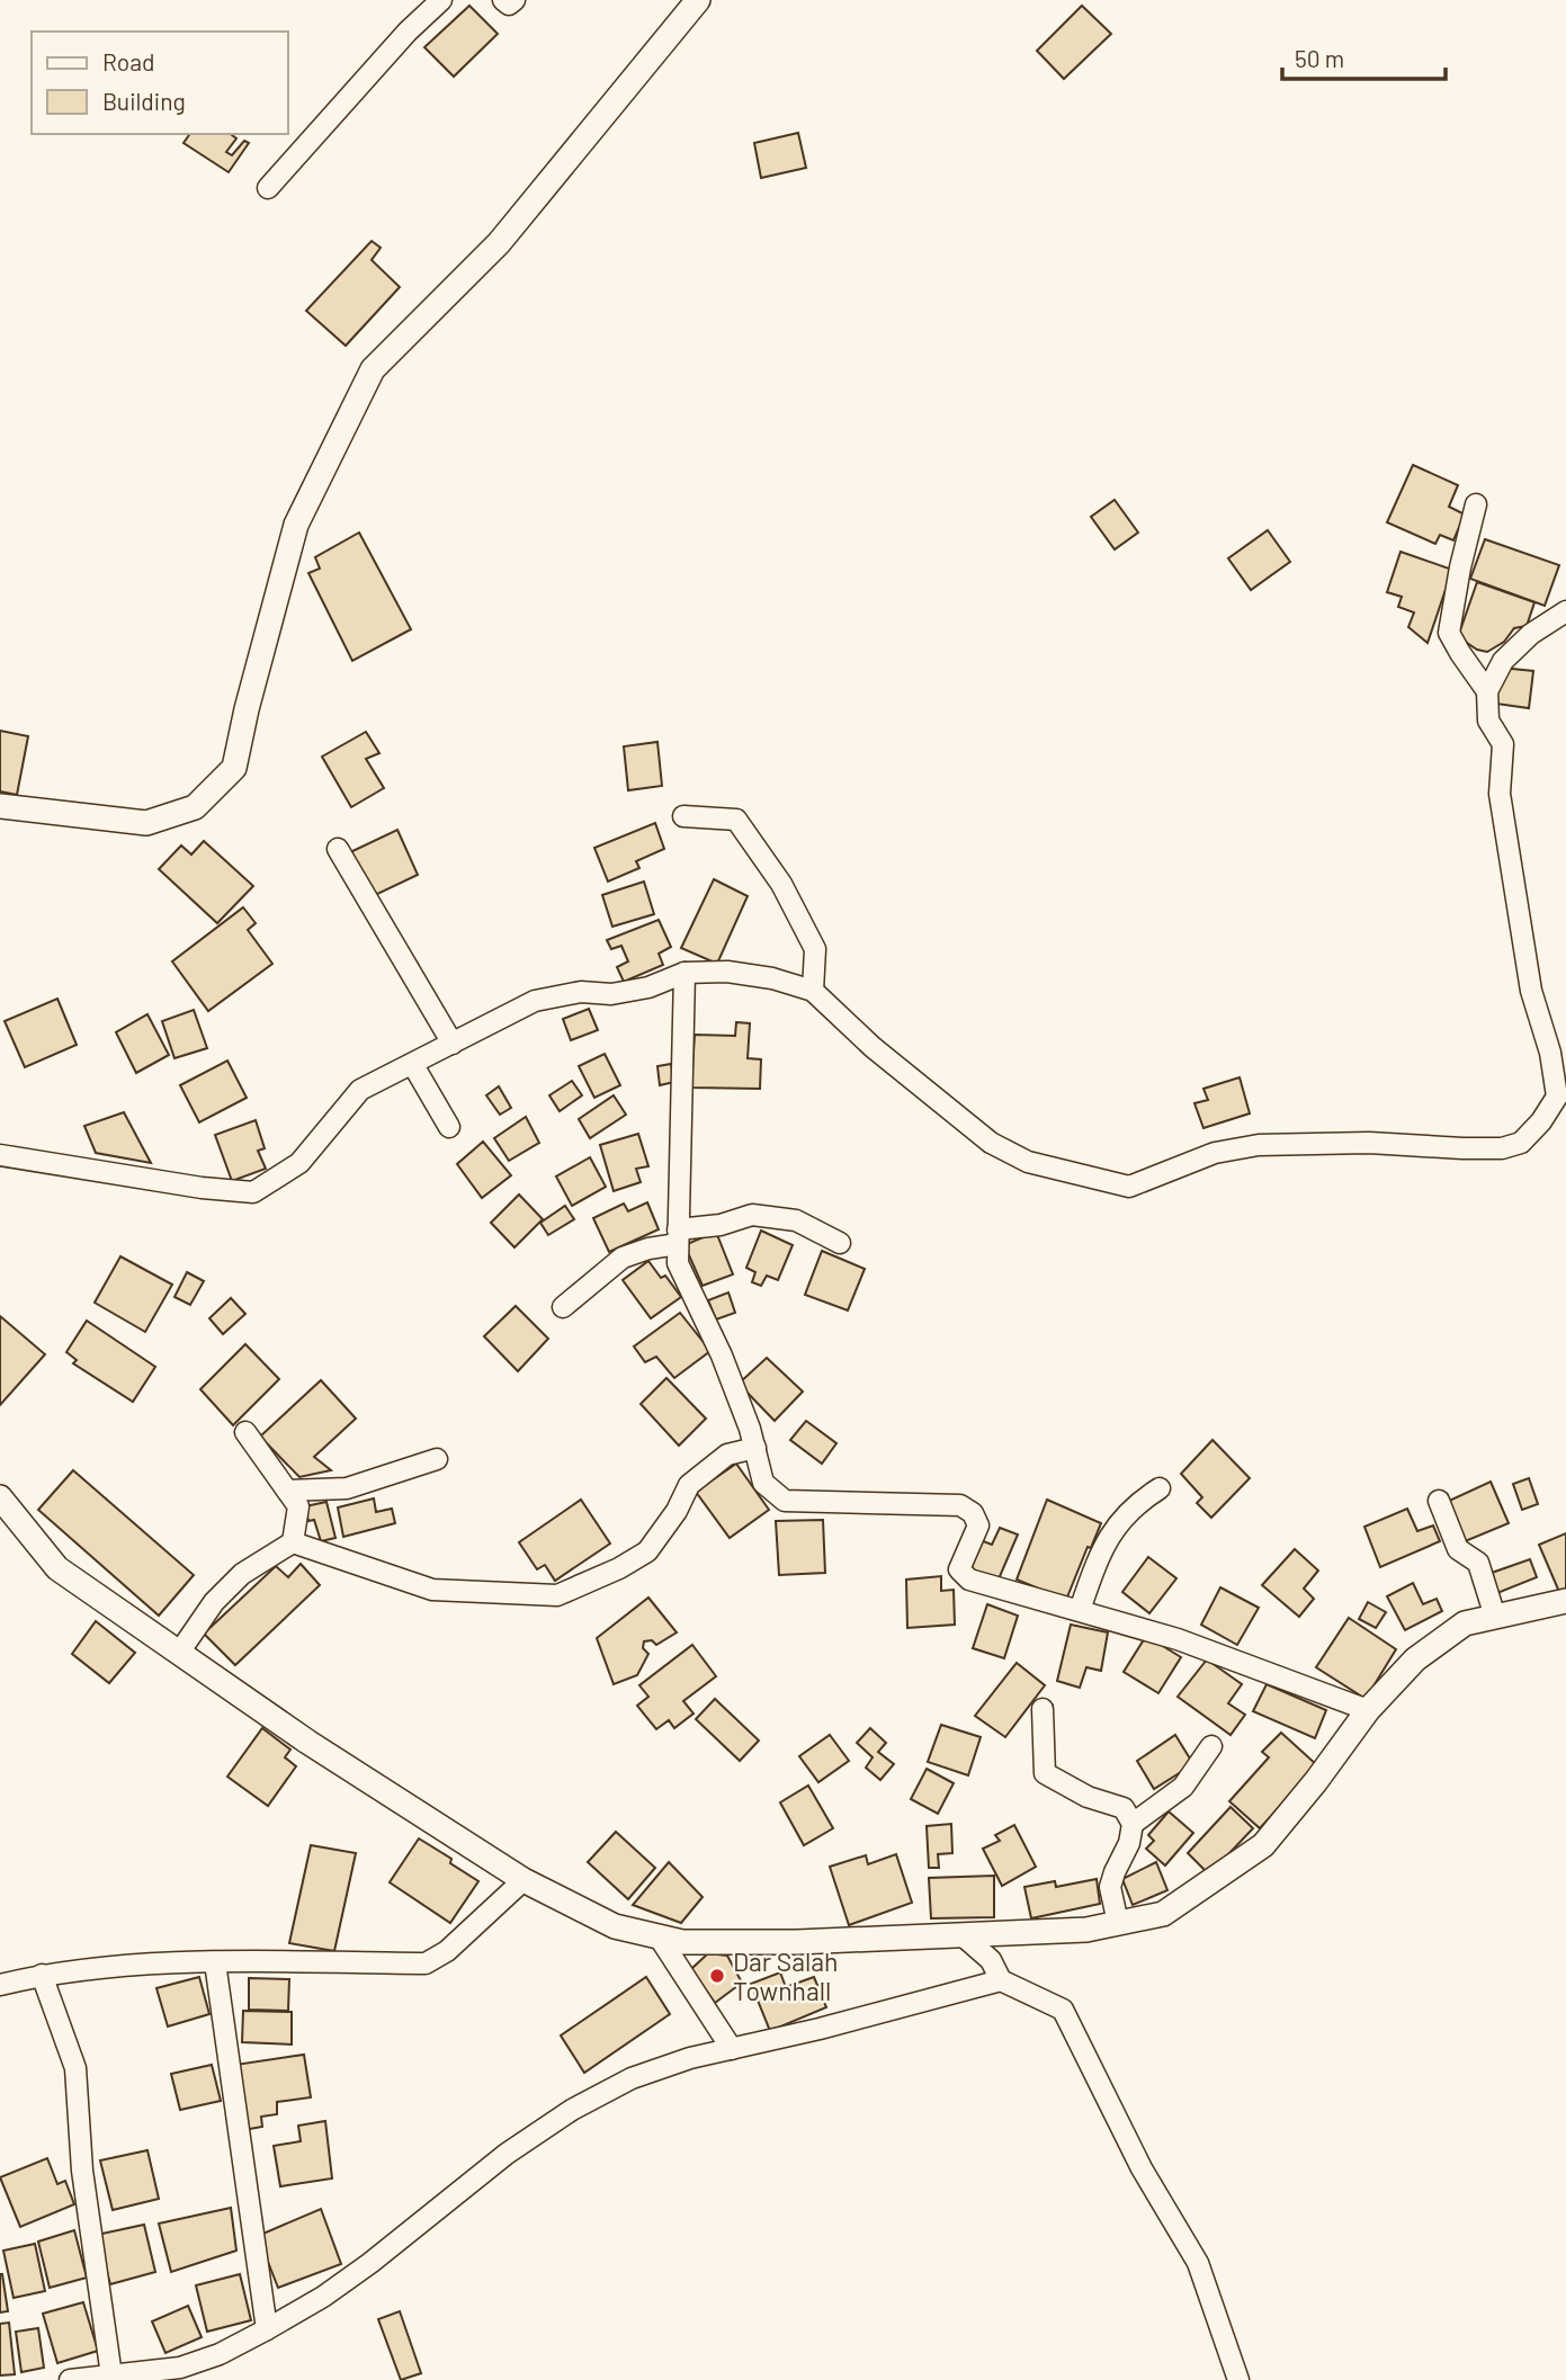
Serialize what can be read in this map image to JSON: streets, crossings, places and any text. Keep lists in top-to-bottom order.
{
  "places": ["Dar Salah Townhall"],
  "legend": ["Road", "Building"],
  "scale_bar": "50 m"
}
